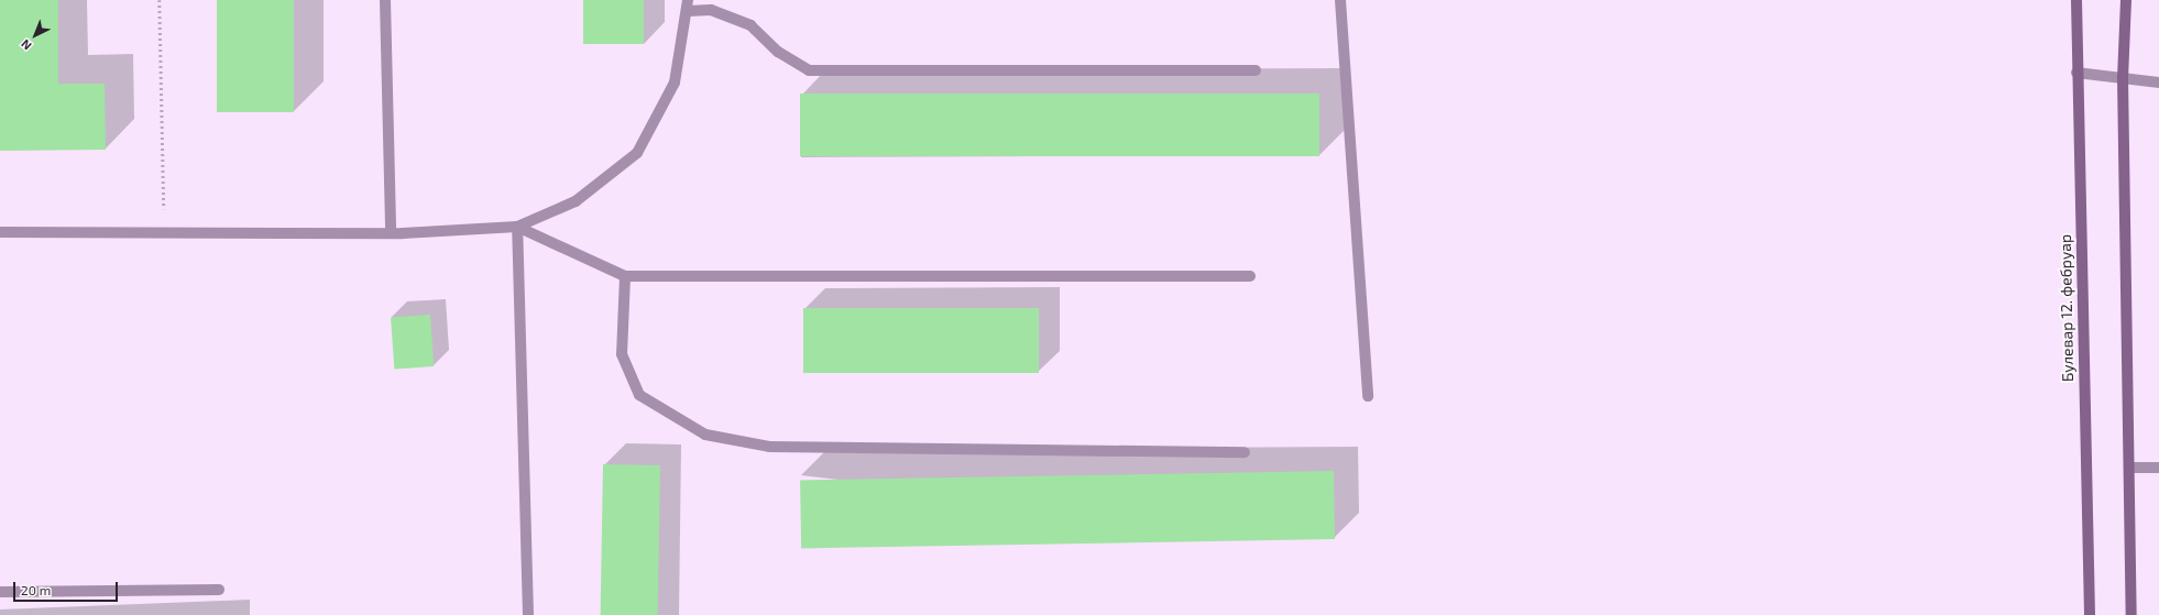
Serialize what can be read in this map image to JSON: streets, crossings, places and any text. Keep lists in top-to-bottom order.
{
  "streets": {
    "main road": ["Булевар 12. фебруар"]
  },
  "scale_bar": "20 m",
  "north": "bottom left"
}
